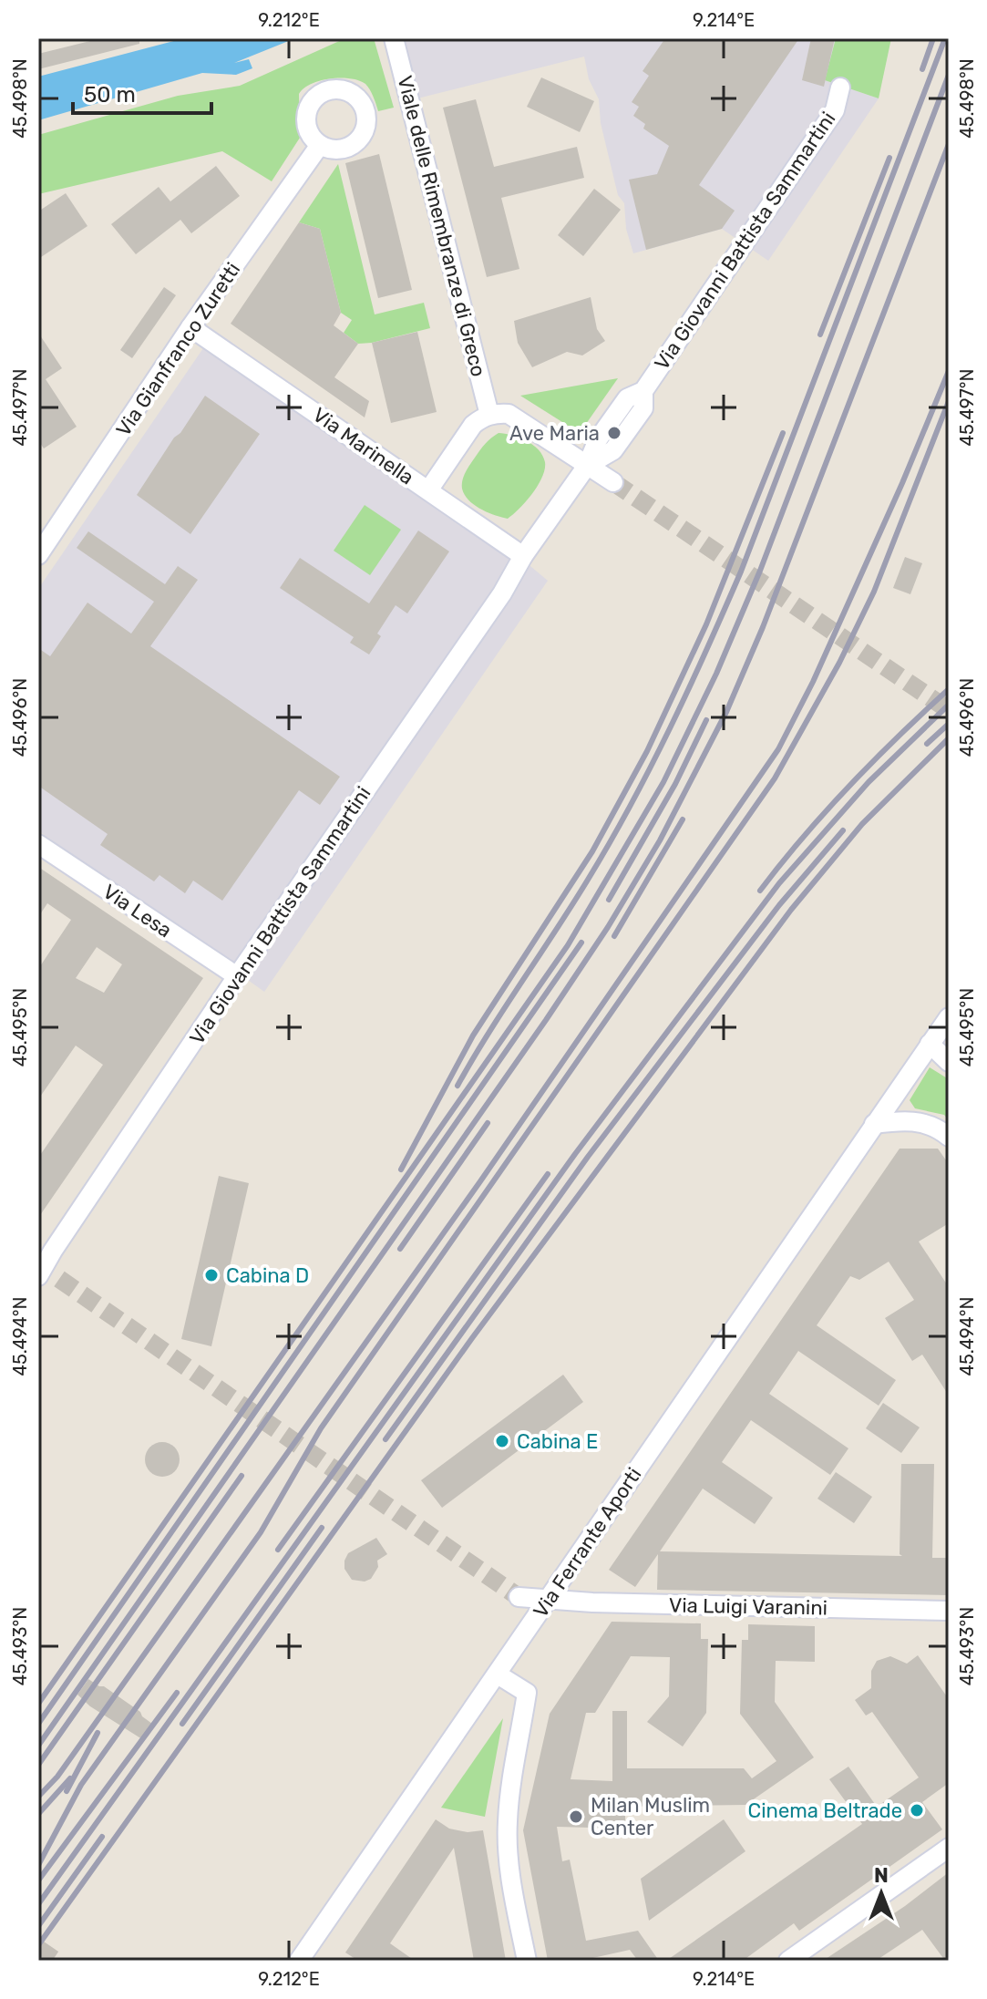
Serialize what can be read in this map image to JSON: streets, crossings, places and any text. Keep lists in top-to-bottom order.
{
  "streets": {
    "street": [
      "Viale delle Rimembranze di Greco",
      "Via Giovanni Battista Sammartini",
      "Via Gianfranco Zuretti",
      "Via Marinella",
      "Via Lesa",
      "Via Ferrante Aporti",
      "Via Luigi Varanini"
    ]
  },
  "crossings": [
    ["Via Giovanni Battista Sammartini", "Via Marinella"],
    ["Via Giovanni Battista Sammartini", "Via Lesa"],
    ["Via Gianfranco Zuretti", "Via Marinella"],
    ["Via Ferrante Aporti", "Via Luigi Varanini"]
  ],
  "places": [
    "Ave Maria",
    "Cabina D",
    "Cabina E",
    "Cinema Beltrade",
    "Milan Muslim Center"
  ],
  "scale_bar": "50 m",
  "north": "top",
  "coordinates": [
    "9.212°E",
    "9.214°E",
    "45.498°N",
    "45.497°N",
    "45.496°N",
    "45.495°N",
    "45.494°N",
    "45.493°N"
  ]
}
